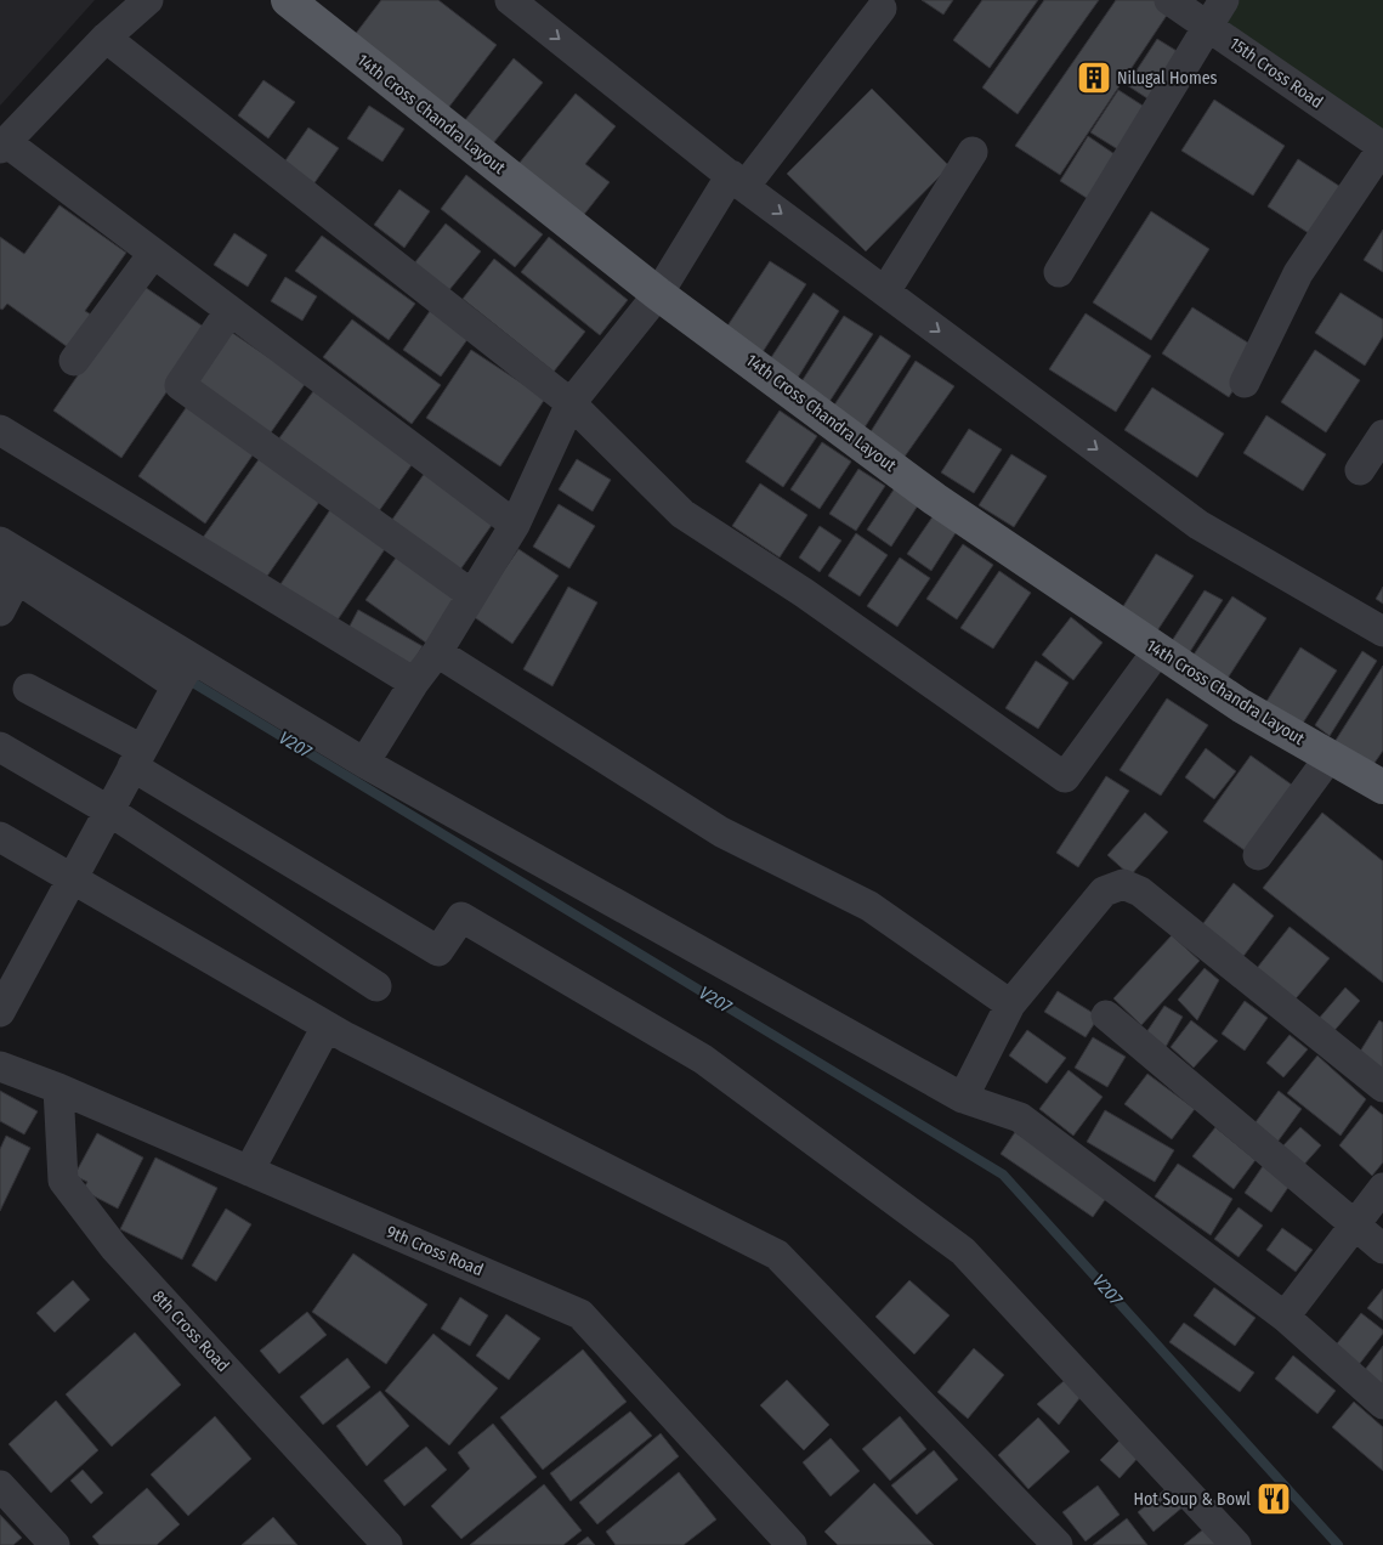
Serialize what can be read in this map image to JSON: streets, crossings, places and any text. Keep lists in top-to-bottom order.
{
  "streets": {
    "main road": ["14th Cross Chandra Layout"],
    "street": ["15th Cross Road", "9th Cross Road", "8th Cross Road"]
  },
  "crossings": [
    ["9th Cross Road", "8th Cross Road"]
  ],
  "water": ["V207"],
  "places": {
    "building": ["Nilugal Homes"],
    "restaurant": ["Hot Soup & Bowl"]
  }
}
